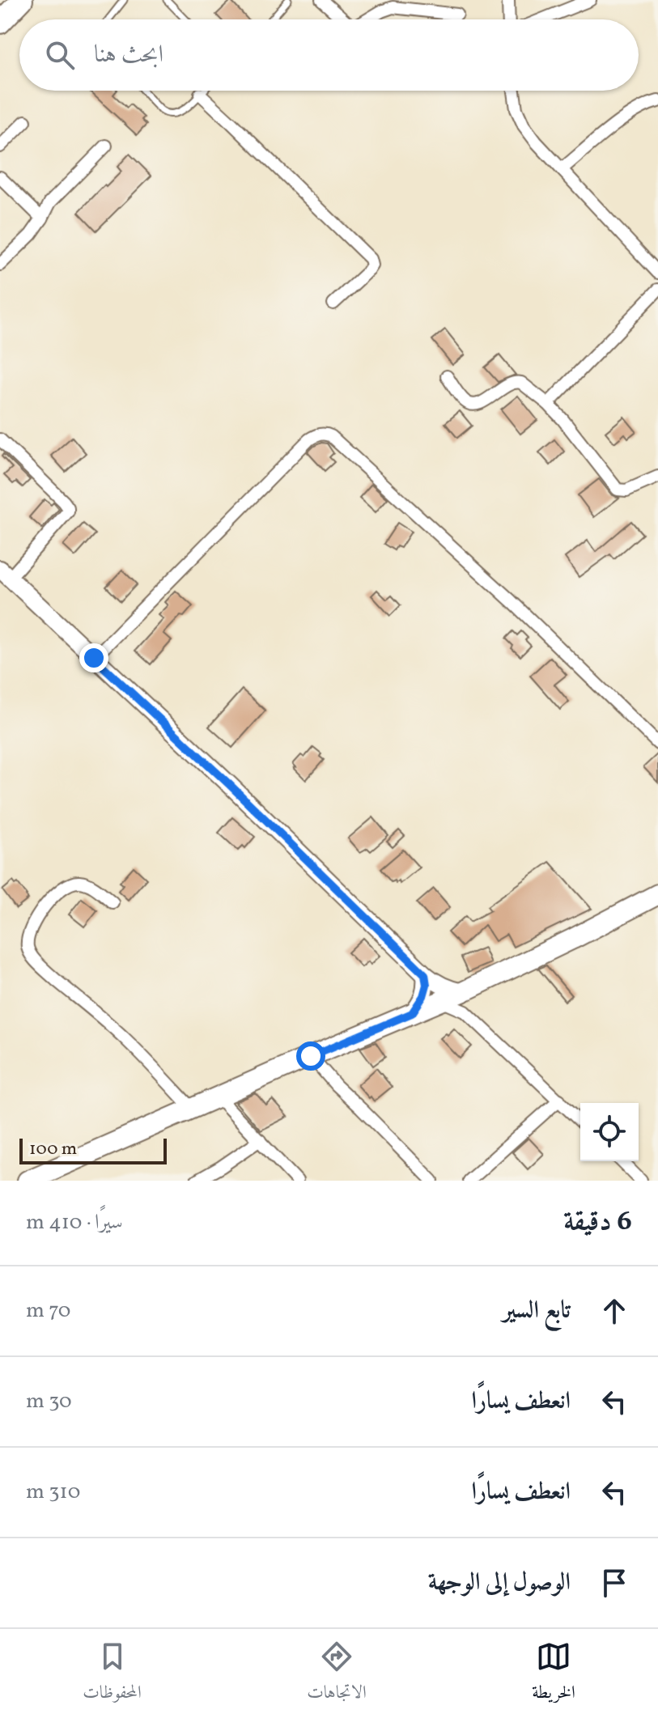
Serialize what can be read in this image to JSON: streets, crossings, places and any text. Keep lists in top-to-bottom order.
{
  "scale_bar": "100 m",
  "page": {
    "search": "ابحث هنا",
    "scale": "100 m",
    "heading": ["6 دقيقة", "سيرًا · 410 m"],
    "list": [
      ["تابع السير", "70 m"],
      ["انعطف يسارًا", "30 m"],
      ["انعطف يسارًا", "310 m"],
      "الوصول إلى الوجهة"
    ],
    "nav": ["الخريطة", "الاتجاهات", "المحفوظات"]
  }
}
